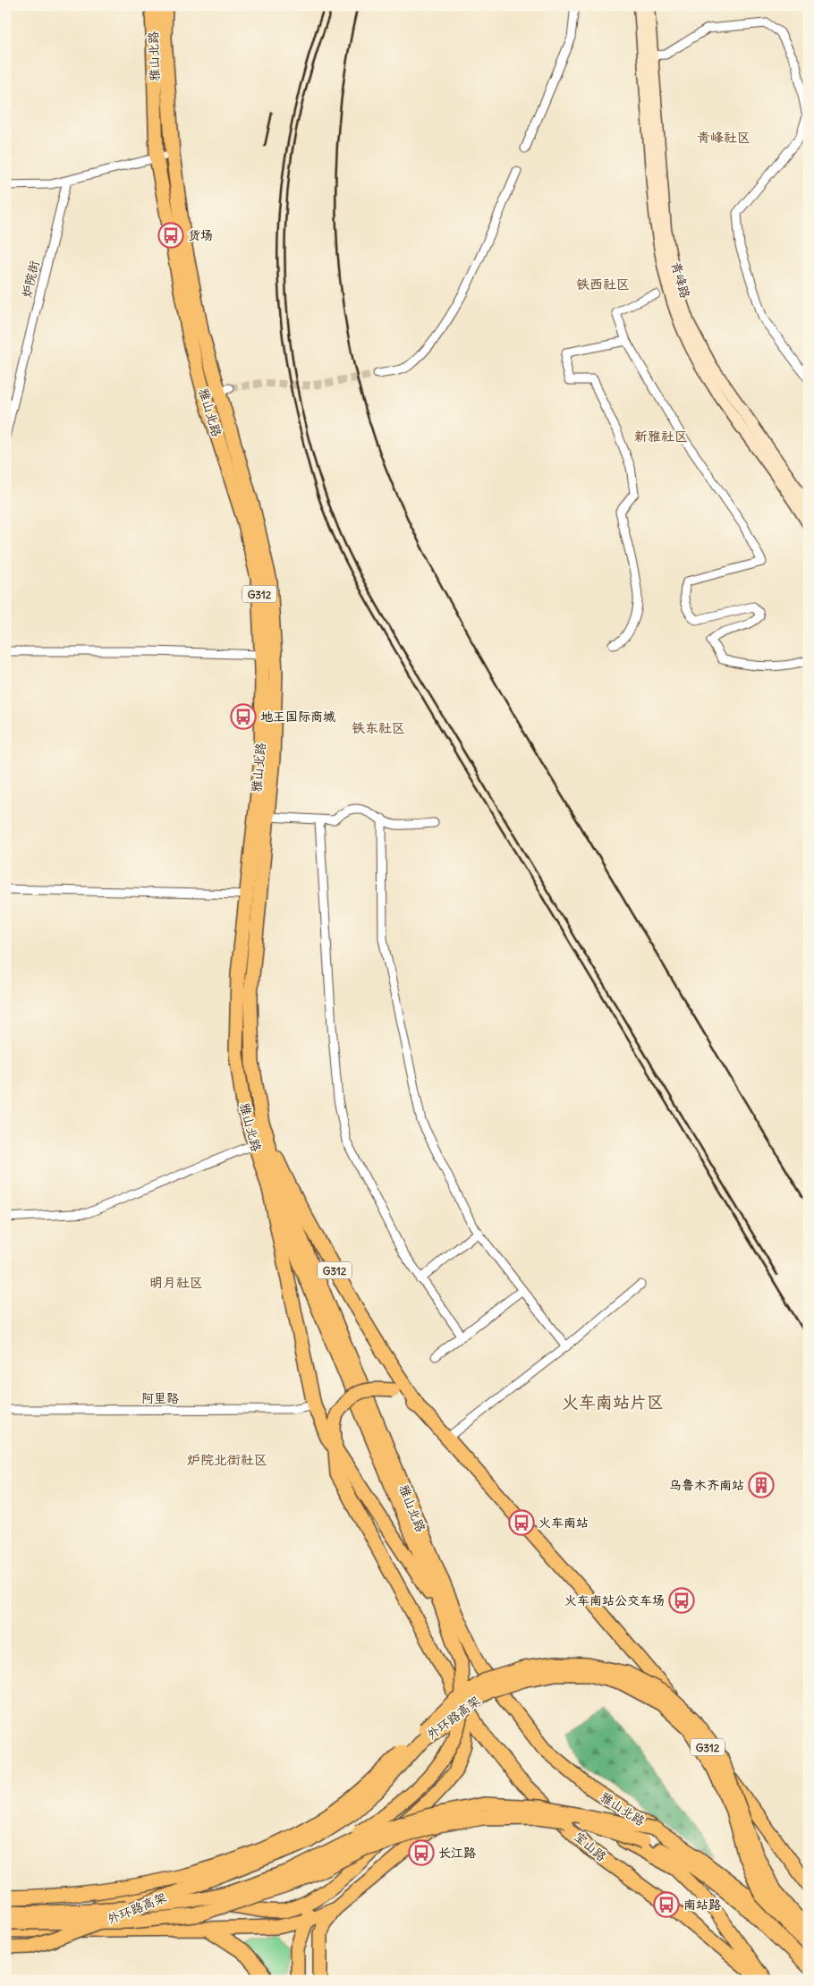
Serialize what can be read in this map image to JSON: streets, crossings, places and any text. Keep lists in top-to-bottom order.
{
  "streets": {
    "main road": [
      "雅山北路",
      "青峰路",
      "G312",
      "外环路高架",
      "宝山路"
    ],
    "street": ["炉院街", "阿里路"]
  },
  "crossings": [
    ["雅山北路", "G312"],
    ["雅山北路", "阿里路"],
    ["G312", "宝山路"]
  ],
  "districts": [
    "青峰社区",
    "铁西社区",
    "新雅社区",
    "铁东社区",
    "明月社区",
    "火车南站片区",
    "炉院北街社区"
  ],
  "places": {
    "bus stop": [
      "货场",
      "地王国际商城",
      "火车南站",
      "火车南站公交车场",
      "长江路",
      "南站路"
    ],
    "building": ["乌鲁木齐南站"]
  }
}
